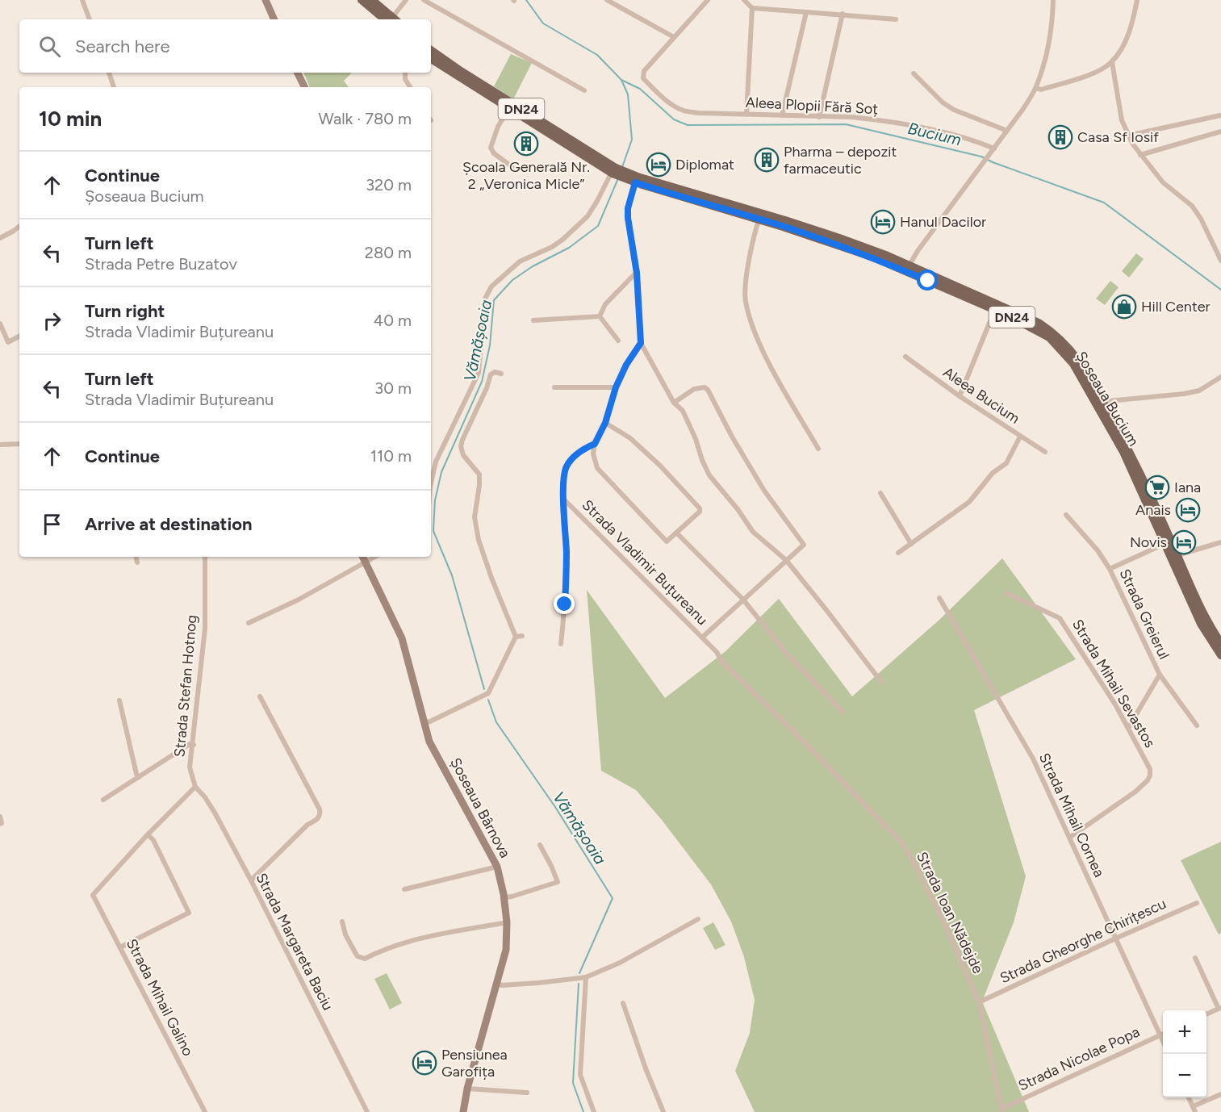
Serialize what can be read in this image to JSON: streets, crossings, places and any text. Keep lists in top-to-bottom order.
{
  "streets": {
    "main road": ["DN24", "Șoseaua Bucium", "Șoseaua Bârnova"],
    "street": [
      "Aleea Plopii Fără Soț",
      "Aleea Bucium",
      "Strada Vladimir Buțureanu",
      "Strada Greierul",
      "Strada Mihail Sevastos",
      "Strada Stefan Hotnog",
      "Strada Mihail Cornea",
      "Strada Ioan Nădejde",
      "Strada Gheorghe Chirițescu",
      "Strada Margareta Baciu",
      "Strada Mihail Galino",
      "Strada Nicolae Popa"
    ]
  },
  "crossings": [
    ["Strada Vladimir Buțureanu", "Strada Ioan Nădejde"],
    ["Strada Mihail Sevastos", "Strada Mihail Cornea"],
    ["Strada Stefan Hotnog", "Strada Margareta Baciu"],
    ["Strada Mihail Cornea", "Strada Gheorghe Chirițescu"],
    ["Strada Mihail Cornea", "Strada Nicolae Popa"],
    ["Strada Ioan Nădejde", "Strada Gheorghe Chirițescu"],
    ["Strada Ioan Nădejde", "Strada Nicolae Popa"]
  ],
  "water": ["Bucium", "Vămășoaia"],
  "places": {
    "building": ["Casa Sf Iosif", "Școala Generală Nr. 2 „Veronica Micle”", "Pharma – depozit farmaceutic"],
    "hotel": [
      "Diplomat",
      "Hanul Dacilor",
      "Anais",
      "Novis",
      "Pensiunea Garofița"
    ],
    "shop": ["Hill Center"],
    "supermarket": ["Iana"]
  },
  "page": {
    "search": "Search here",
    "heading": ["10 min", "Walk · 780 m"],
    "list": [
      ["Continue", "Șoseaua Bucium", "320 m"],
      ["Turn left", "Strada Petre Buzatov", "280 m"],
      ["Turn right", "Strada Vladimir Buțureanu", "40 m"],
      ["Turn left", "Strada Vladimir Buțureanu", "30 m"],
      ["Continue", "110 m"],
      "Arrive at destination"
    ],
    "map_buttons": ["+", "−"]
  }
}
